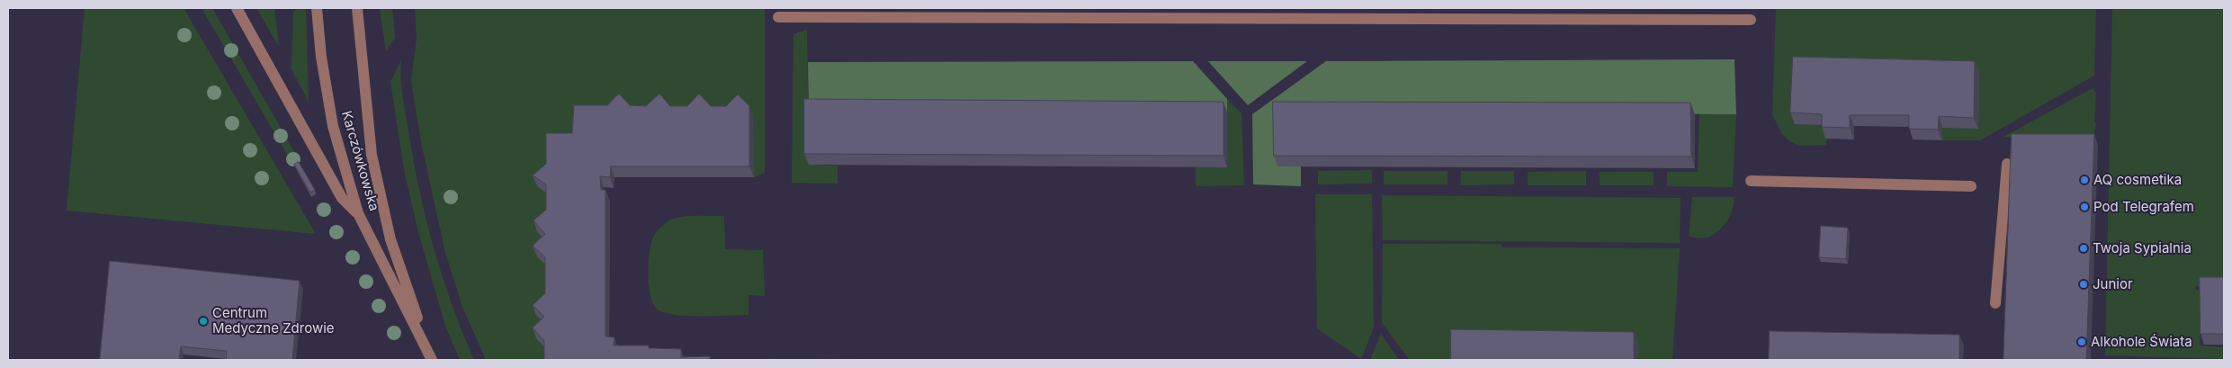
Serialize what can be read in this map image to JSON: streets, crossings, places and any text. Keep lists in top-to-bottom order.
{
  "streets": {
    "street": ["Karczówkowska"]
  },
  "places": [
    "AQ cosmetika",
    "Pod Telegrafem",
    "Twoja Sypialnia",
    "Junior",
    "Centrum Medyczne Zdrowie",
    "Alkohole Świata"
  ]
}
